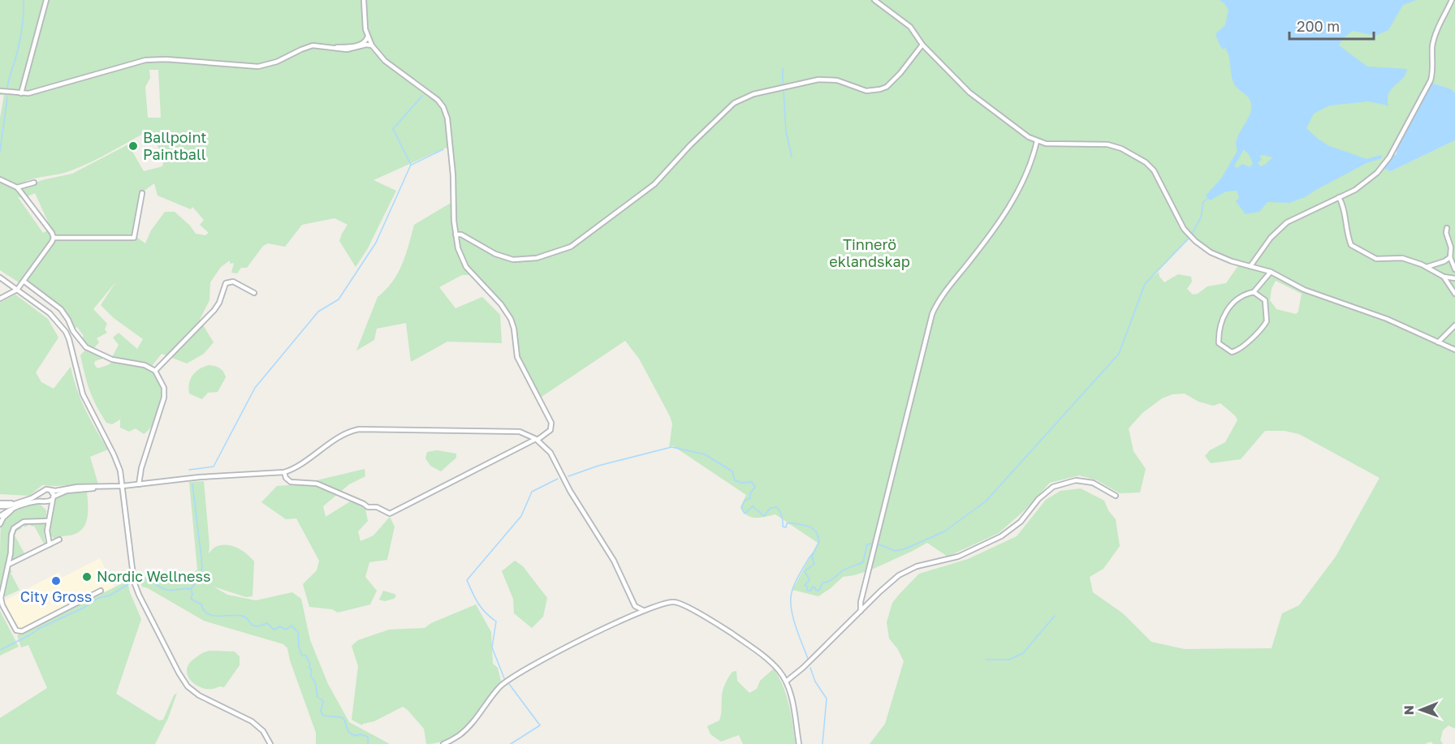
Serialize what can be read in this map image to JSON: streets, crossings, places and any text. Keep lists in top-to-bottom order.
{
  "parks": ["Tinnerö eklandskap"],
  "places": ["Ballpoint Paintball", "Nordic Wellness", "City Gross"],
  "scale_bar": "200 m",
  "north": "left"
}
